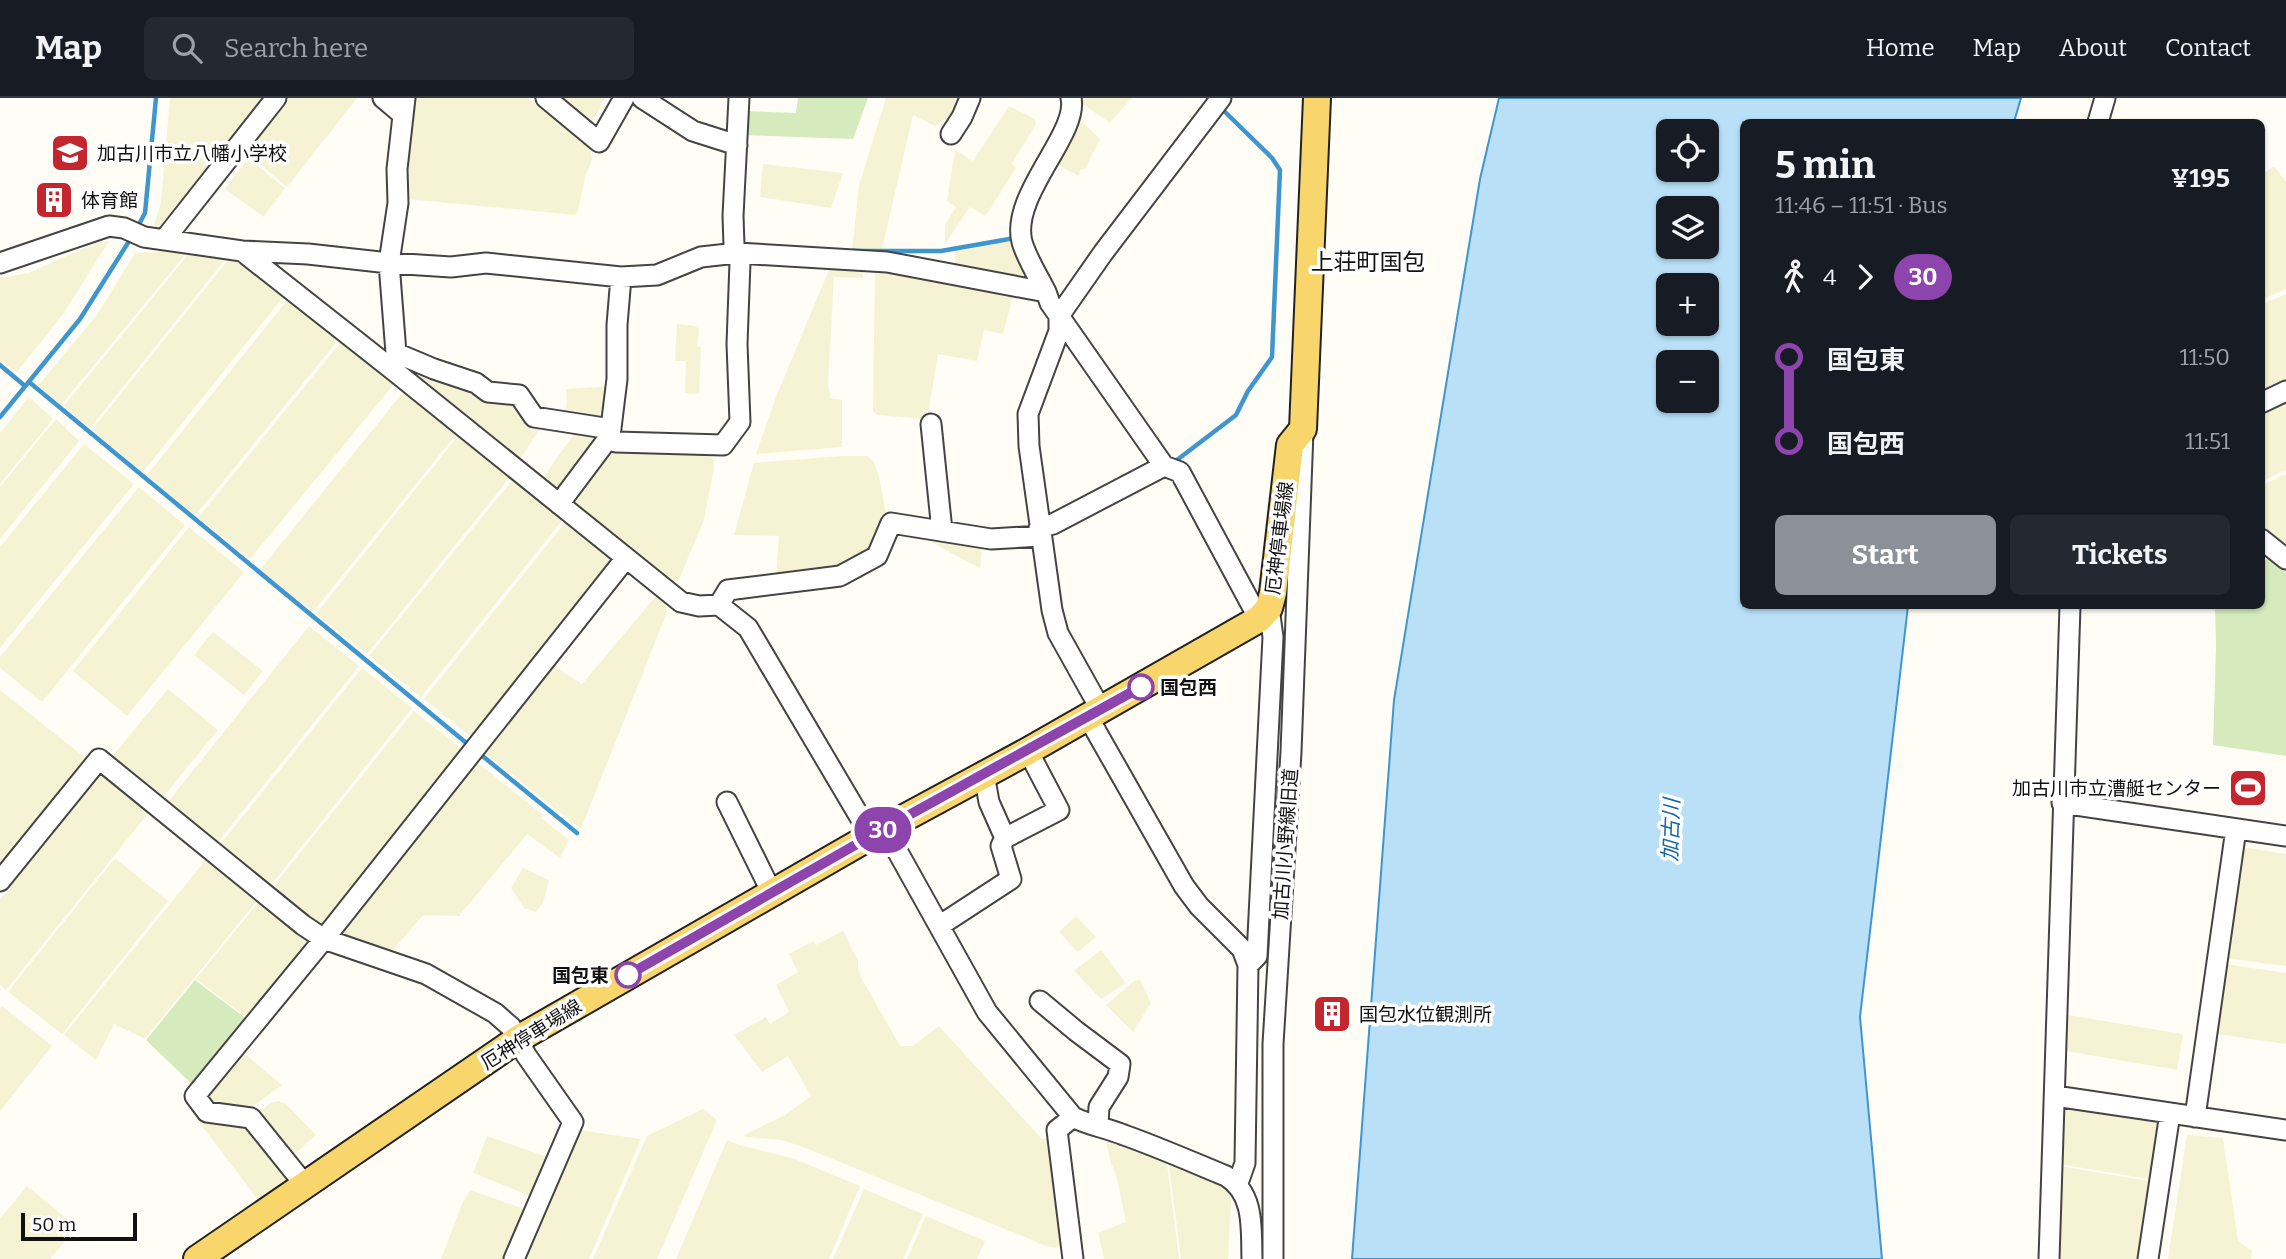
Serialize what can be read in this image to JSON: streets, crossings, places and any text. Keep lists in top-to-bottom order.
{
  "streets": {
    "main road": ["厄神停車場線"],
    "street": ["加古川小野線旧道"]
  },
  "crossings": [
    ["厄神停車場線", "加古川小野線旧道"]
  ],
  "districts": ["上荘町国包"],
  "water": ["加古川"],
  "places": {
    "school or university": ["加古川市立八幡小学校"],
    "building": ["体育館", "国包水位観測所"],
    "other": ["国包西", "国包東"],
    "sports": ["加古川市立漕艇センター"]
  },
  "lines": ["bus line 30"],
  "scale_bar": "50 m",
  "page": {
    "header": "Map",
    "search": "Search here",
    "nav": [
      "Home",
      "Map",
      "About",
      "Contact"
    ],
    "on_map": "30",
    "map_buttons": ["+", "−"],
    "heading": ["5 min", "11:46 – 11:51 · Bus", "¥195"],
    "legs": ["4", "30"],
    "list": [
      {
        "name": "国包東",
        "value": "11:50"
      },
      {
        "name": "国包西",
        "value": "11:51"
      }
    ],
    "buttons": ["Start", "Tickets"],
    "scale": "50 m"
  }
}
